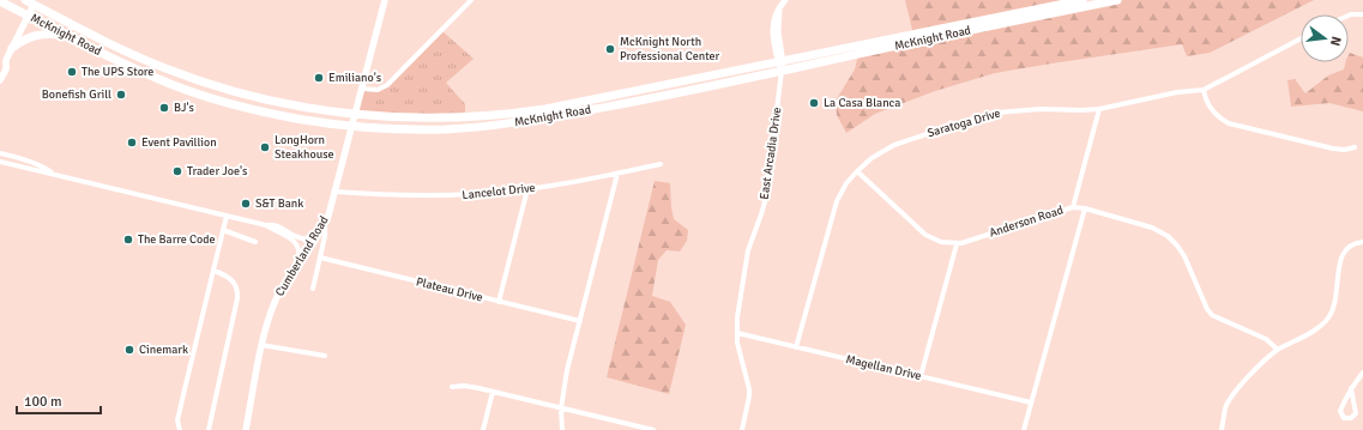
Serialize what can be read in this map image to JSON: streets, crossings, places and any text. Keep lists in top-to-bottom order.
{
  "streets": {
    "highway": ["McKnight Road"],
    "main road": ["Cumberland Road"],
    "street": [
      "Saratoga Drive",
      "East Arcadia Drive",
      "Lancelot Drive",
      "Anderson Road",
      "Plateau Drive",
      "Magellan Drive"
    ]
  },
  "crossings": [
    ["McKnight Road", "East Arcadia Drive"],
    ["McKnight Road", "Cumberland Road"],
    ["Saratoga Drive", "Magellan Drive"],
    ["East Arcadia Drive", "Magellan Drive"],
    ["Lancelot Drive", "Cumberland Road"]
  ],
  "places": [
    "McKnight North Professional Center",
    "The UPS Store",
    "Emiliano's",
    "Bonefish Grill",
    "La Casa Blanca",
    "BJ's",
    "Event Pavillion",
    "LongHorn Steakhouse",
    "Trader Joe's",
    "S&T Bank",
    "The Barre Code",
    "Cinemark"
  ],
  "scale_bar": "100 m",
  "north": "right"
}
